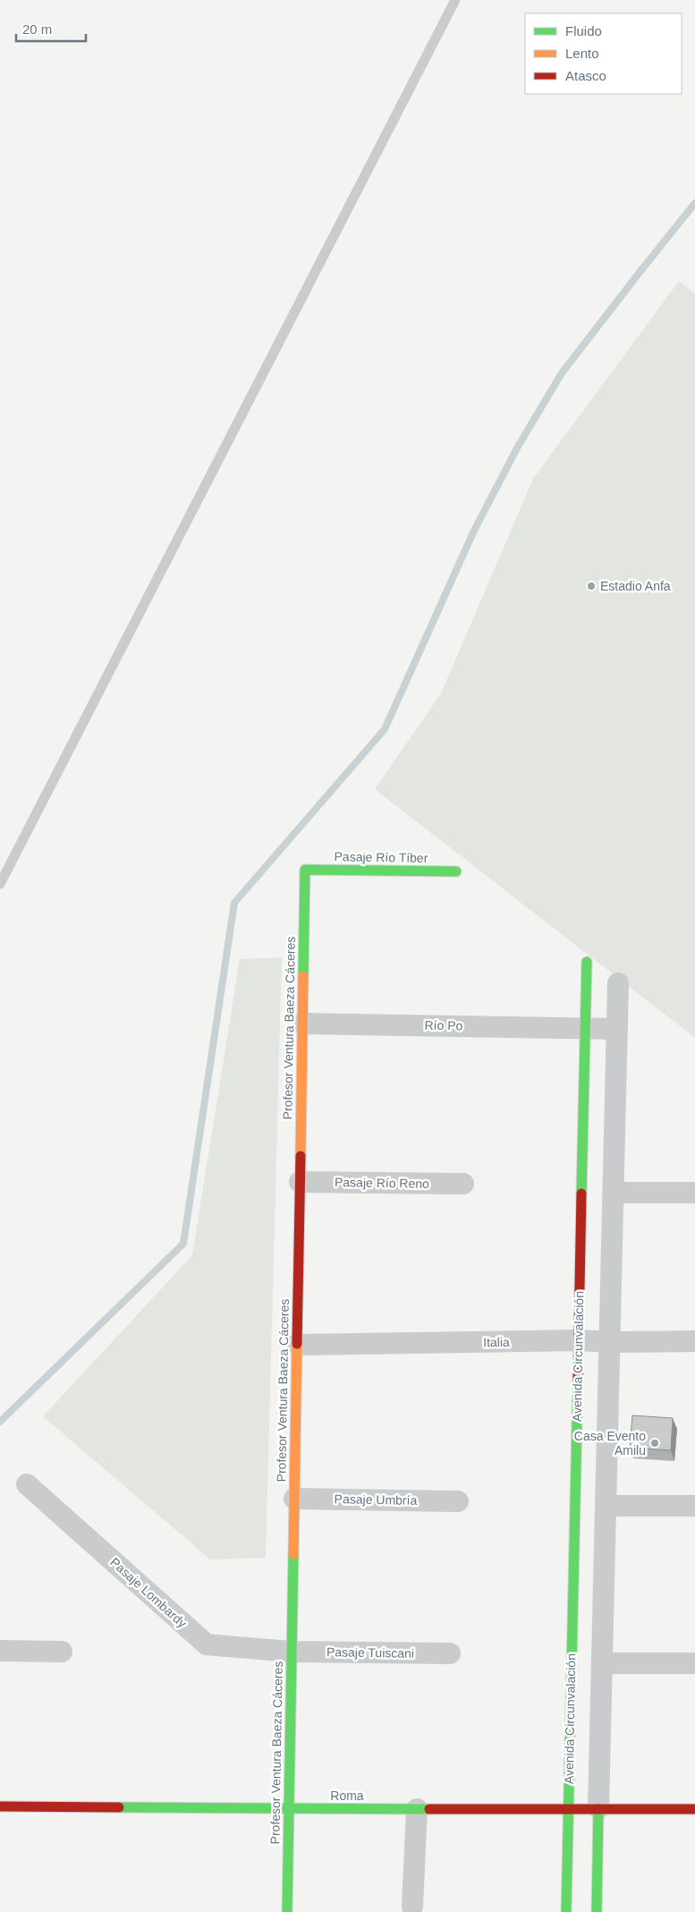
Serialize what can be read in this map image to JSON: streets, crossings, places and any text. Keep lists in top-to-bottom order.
{
  "streets": {
    "street": [
      "Pasaje Río Tíber",
      "Río Po",
      "Profesor Ventura Baeza Cáceres",
      "Pasaje Río Reno",
      "Italia",
      "Avenida Circunvalación",
      "Pasaje Umbría",
      "Pasaje Lombardy",
      "Pasaje Tuiscani",
      "Roma"
    ]
  },
  "crossings": [
    ["Pasaje Río Tíber", "Profesor Ventura Baeza Cáceres"],
    ["Río Po", "Profesor Ventura Baeza Cáceres"],
    ["Río Po", "Avenida Circunvalación"],
    ["Profesor Ventura Baeza Cáceres", "Pasaje Río Reno"],
    ["Profesor Ventura Baeza Cáceres", "Italia"],
    ["Profesor Ventura Baeza Cáceres", "Pasaje Umbría"],
    ["Profesor Ventura Baeza Cáceres", "Pasaje Lombardy"],
    ["Profesor Ventura Baeza Cáceres", "Pasaje Tuiscani"],
    ["Profesor Ventura Baeza Cáceres", "Roma"],
    ["Italia", "Avenida Circunvalación"],
    ["Avenida Circunvalación", "Roma"],
    ["Pasaje Lombardy", "Pasaje Tuiscani"]
  ],
  "places": ["Estadio Anfa", "Casa Evento Amilu"],
  "legend": ["Fluido", "Lento", "Atasco"],
  "scale_bar": "20 m"
}
